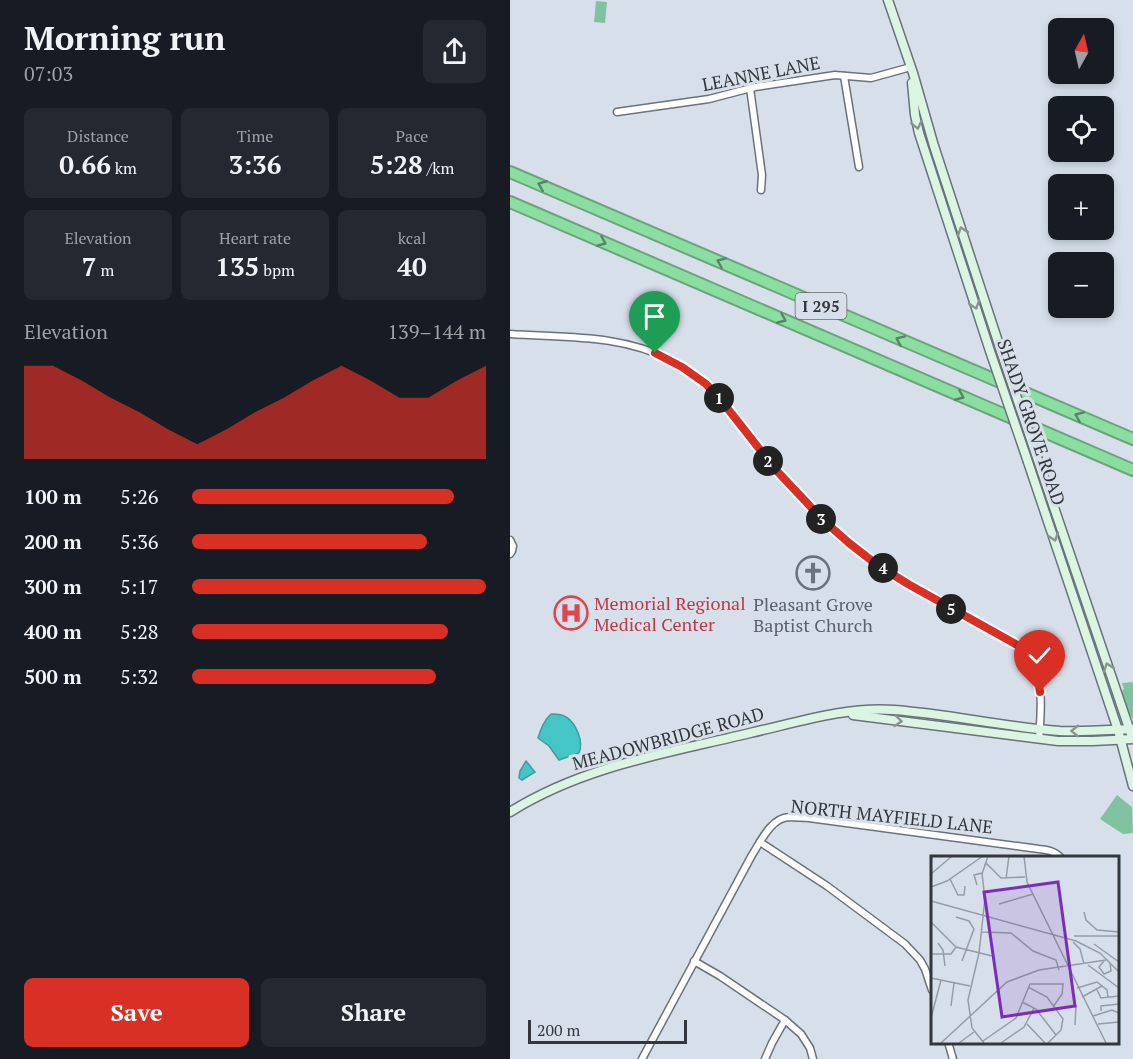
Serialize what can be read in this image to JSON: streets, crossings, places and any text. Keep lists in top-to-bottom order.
{
  "streets": {
    "highway": ["I 295"],
    "main road": ["SHADY GROVE ROAD", "MEADOWBRIDGE ROAD"],
    "street": ["LEANNE LANE", "NORTH MAYFIELD LANE"]
  },
  "crossings": [
    ["LEANNE LANE", "SHADY GROVE ROAD"],
    ["SHADY GROVE ROAD", "MEADOWBRIDGE ROAD"]
  ],
  "places": {
    "church": ["Pleasant Grove Baptist Church"],
    "hospital": ["Memorial Regional Medical Center"]
  },
  "scale_bar": "200 m",
  "north": "top",
  "page": {
    "heading": ["Morning run", "07:03"],
    "map_buttons": ["+", "−"],
    "stats": [
      ["Distance", "0.66 km"],
      ["Time", "3:36"],
      ["Pace", "5:28 /km"],
      ["Elevation", "7 m"],
      ["Heart rate", "135 bpm"],
      ["kcal", "40"]
    ],
    "chart": ["Elevation", "139–144 m"],
    "pins": [
      "1",
      "2",
      "3",
      "4",
      "5"
    ],
    "list": [
      {
        "name": "100 m",
        "note": "5:26"
      },
      {
        "name": "200 m",
        "note": "5:36"
      },
      {
        "name": "300 m",
        "note": "5:17"
      },
      {
        "name": "400 m",
        "note": "5:28"
      },
      {
        "name": "500 m",
        "note": "5:32"
      }
    ],
    "buttons": ["Save", "Share"],
    "scale": "200 m"
  }
}
